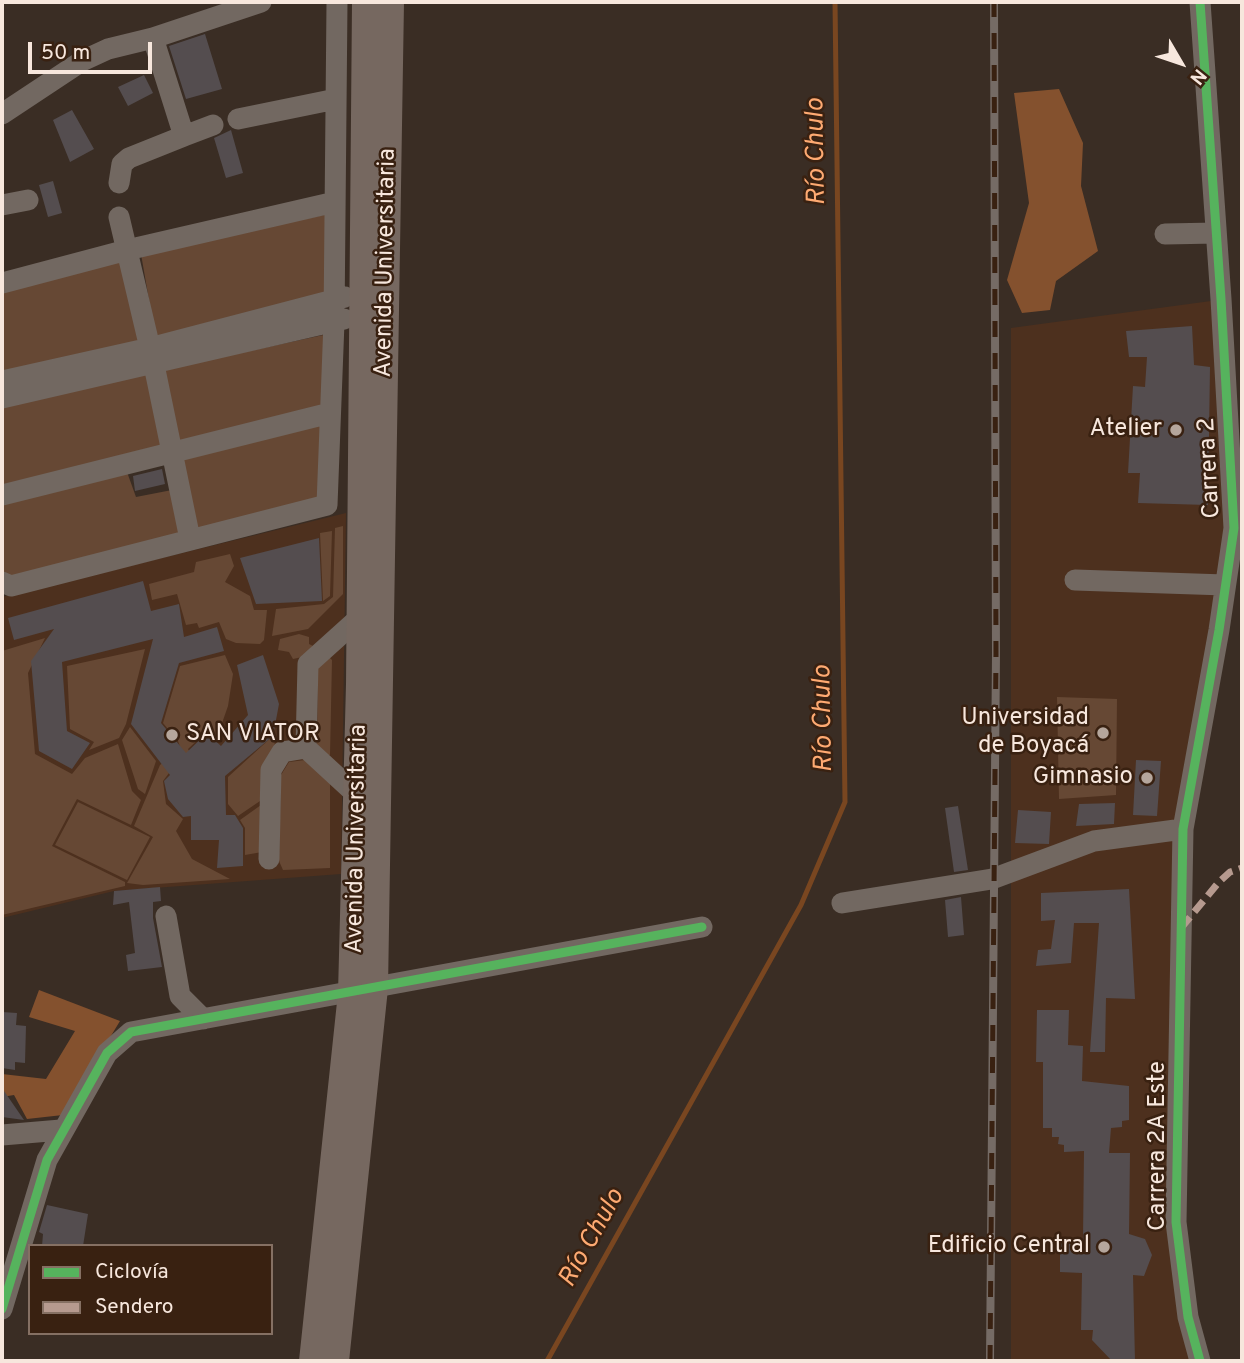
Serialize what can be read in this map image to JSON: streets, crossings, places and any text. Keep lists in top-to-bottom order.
{
  "streets": {
    "main road": ["Avenida Universitaria"],
    "street": ["Carrera 2", "Carrera 2A Este"]
  },
  "crossings": [
    ["Carrera 2", "Carrera 2A Este"]
  ],
  "water": ["Río Chulo"],
  "places": [
    "Atelier",
    "Universidad de Boyacá",
    "SAN VIATOR",
    "Gimnasio",
    "Edificio Central"
  ],
  "legend": ["Ciclovía", "Sendero"],
  "scale_bar": "50 m",
  "north": "bottom right"
}
